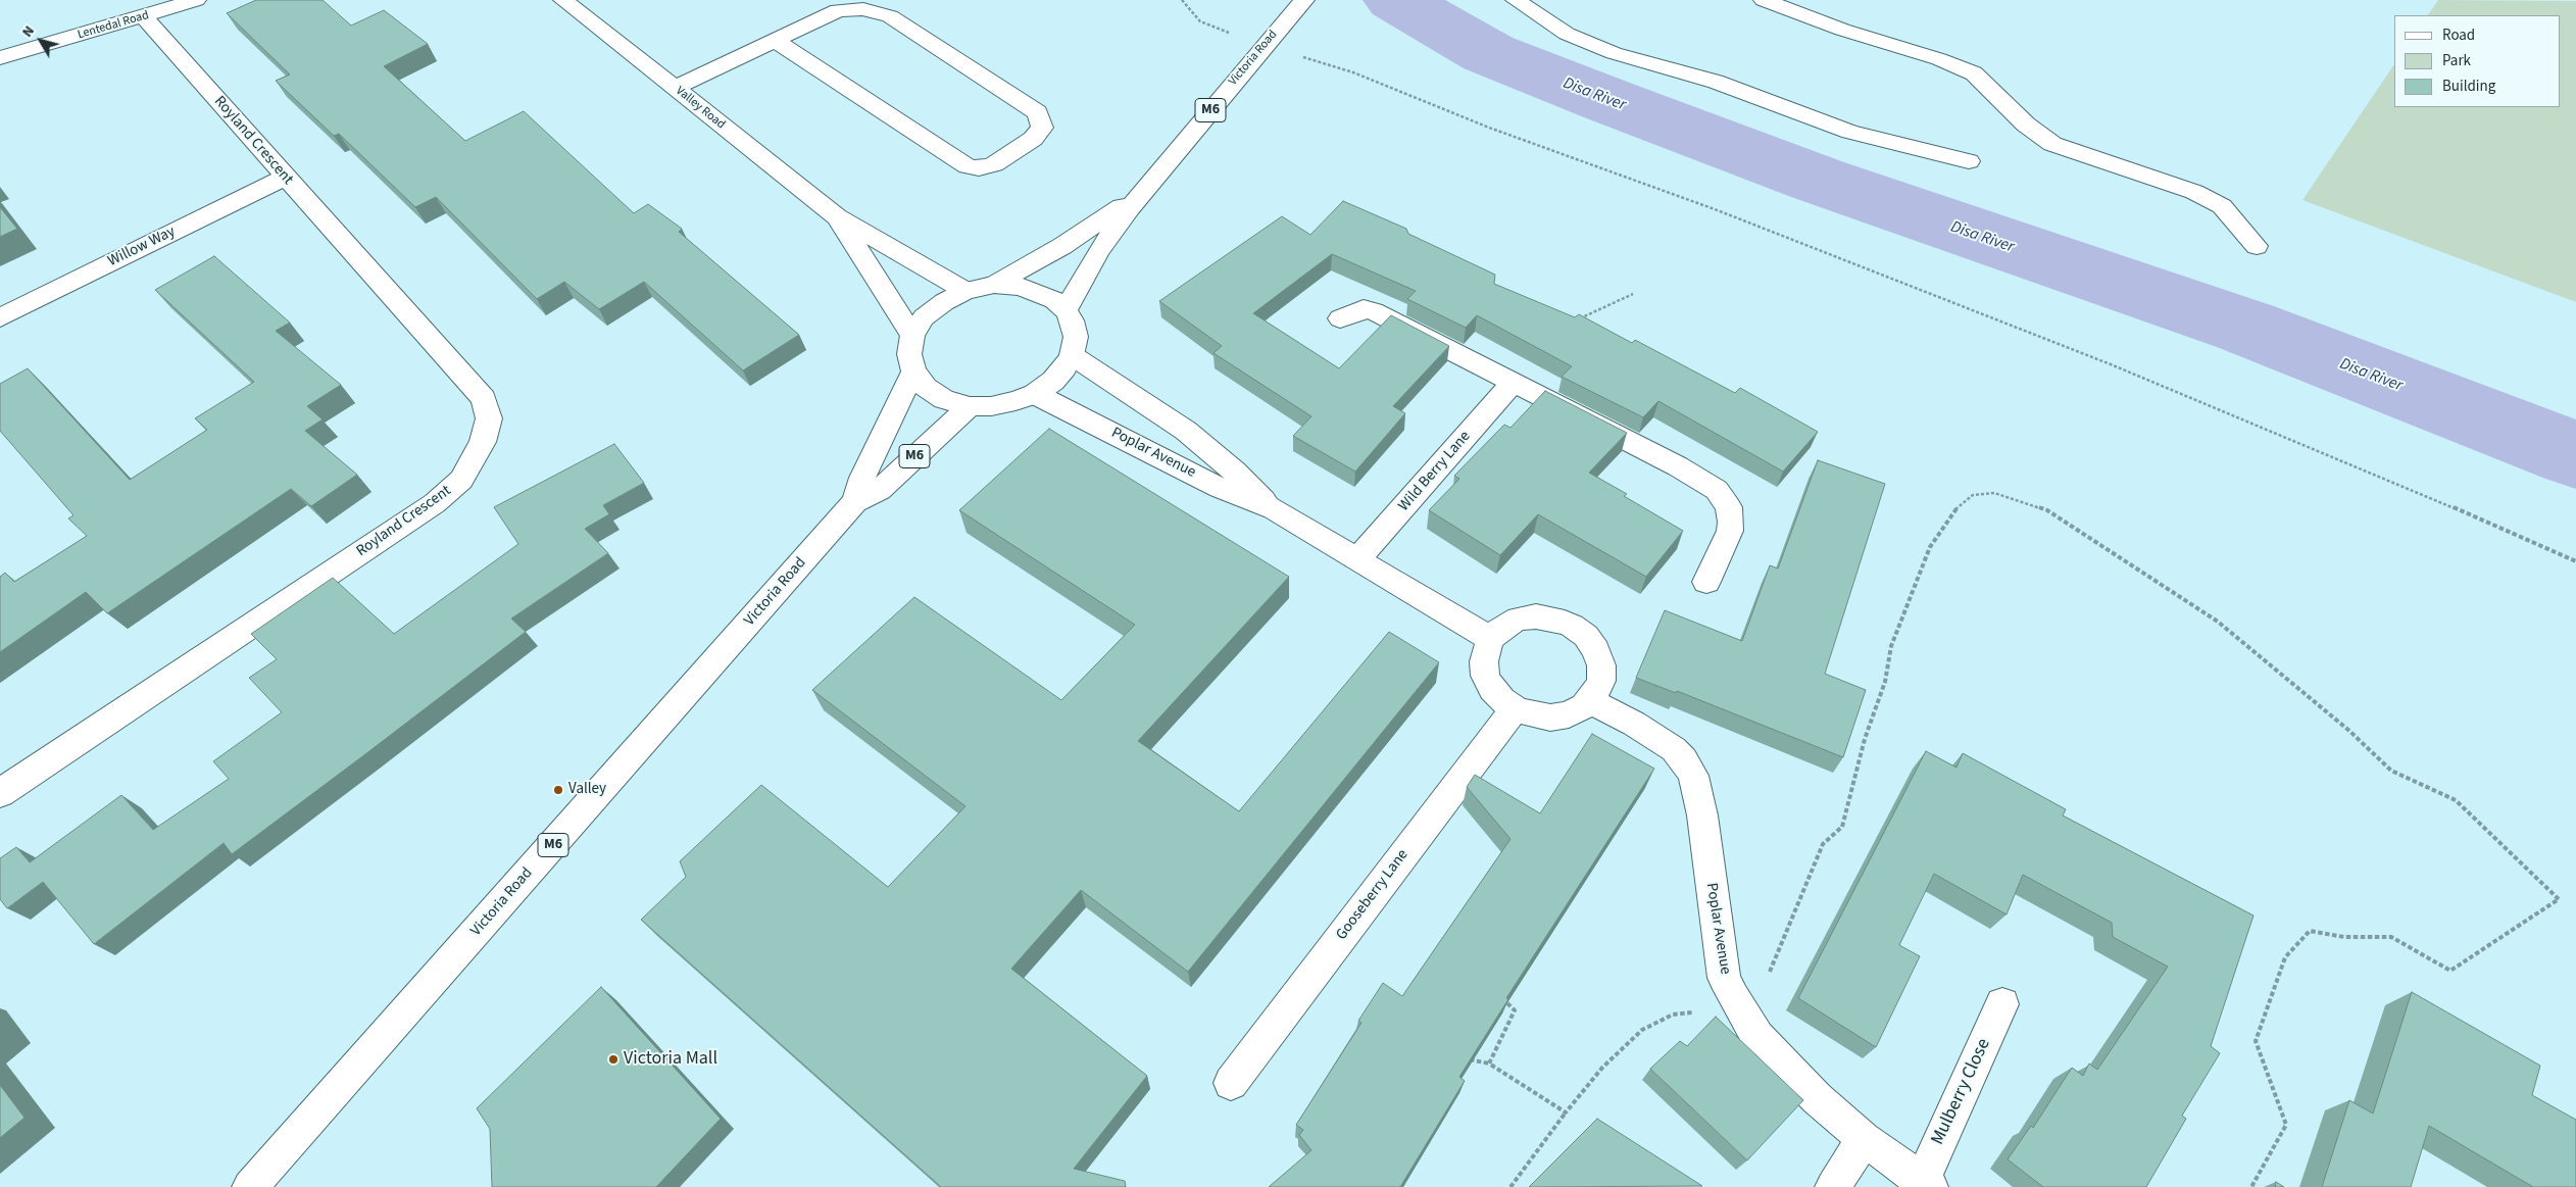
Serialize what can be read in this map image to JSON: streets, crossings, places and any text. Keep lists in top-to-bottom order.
{
  "streets": {
    "street": [
      "Lentedal Road",
      "Victoria Road",
      "Valley Road",
      "M6",
      "Royland Crescent",
      "Willow Way",
      "Poplar Avenue",
      "Wild Berry Lane",
      "Gooseberry Lane",
      "Mulberry Close"
    ]
  },
  "crossings": [
    ["Lentedal Road", "Royland Crescent"],
    ["Victoria Road", "Valley Road"],
    ["Victoria Road", "Poplar Avenue"],
    ["Valley Road", "Poplar Avenue"],
    ["Royland Crescent", "Willow Way"],
    ["Poplar Avenue", "Wild Berry Lane"],
    ["Poplar Avenue", "Gooseberry Lane"],
    ["Poplar Avenue", "Mulberry Close"]
  ],
  "water": ["Disa River"],
  "places": ["Valley", "Victoria Mall"],
  "legend": ["Road", "Park", "Building"],
  "north": "top left"
}
